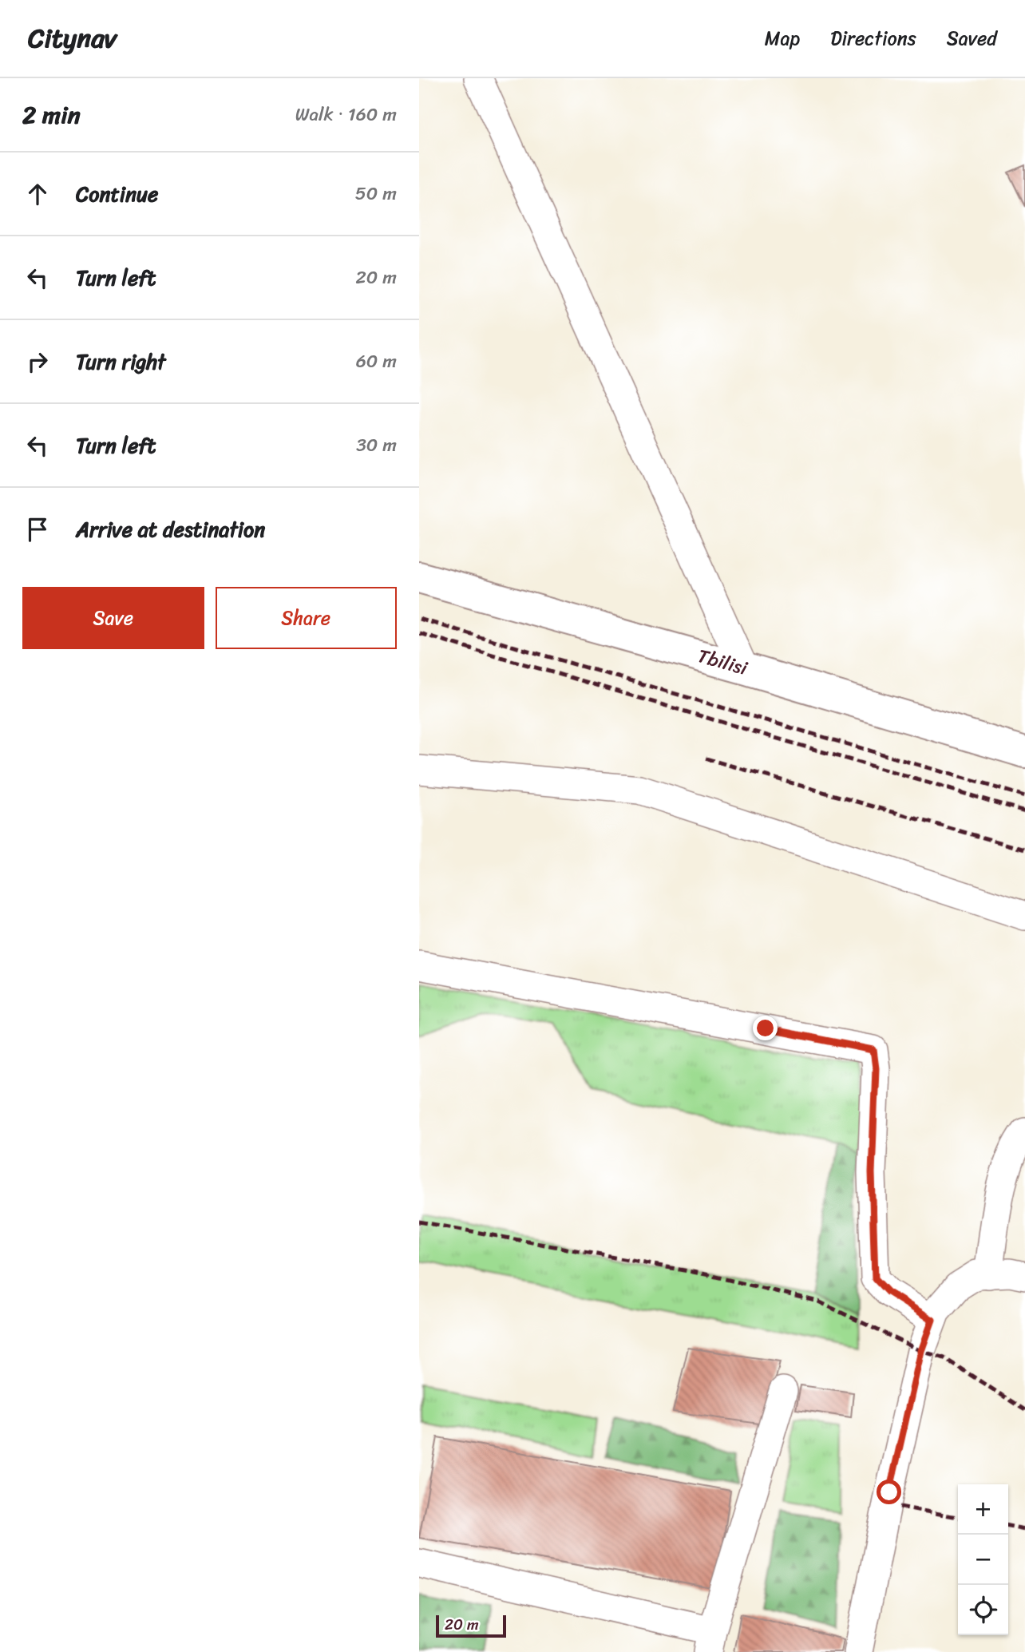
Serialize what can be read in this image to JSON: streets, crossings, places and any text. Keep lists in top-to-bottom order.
{
  "streets": {
    "main road": ["Tbilisi"]
  },
  "scale_bar": "20 m",
  "page": {
    "header": "Citynav",
    "nav": ["Map", "Directions", "Saved"],
    "heading": ["2 min", "Walk · 160 m"],
    "list": [
      ["Continue", "50 m"],
      ["Turn left", "20 m"],
      ["Turn right", "60 m"],
      ["Turn left", "30 m"],
      "Arrive at destination"
    ],
    "buttons": ["Save", "Share"],
    "map_buttons": ["+", "−"],
    "scale": "20 m"
  }
}
